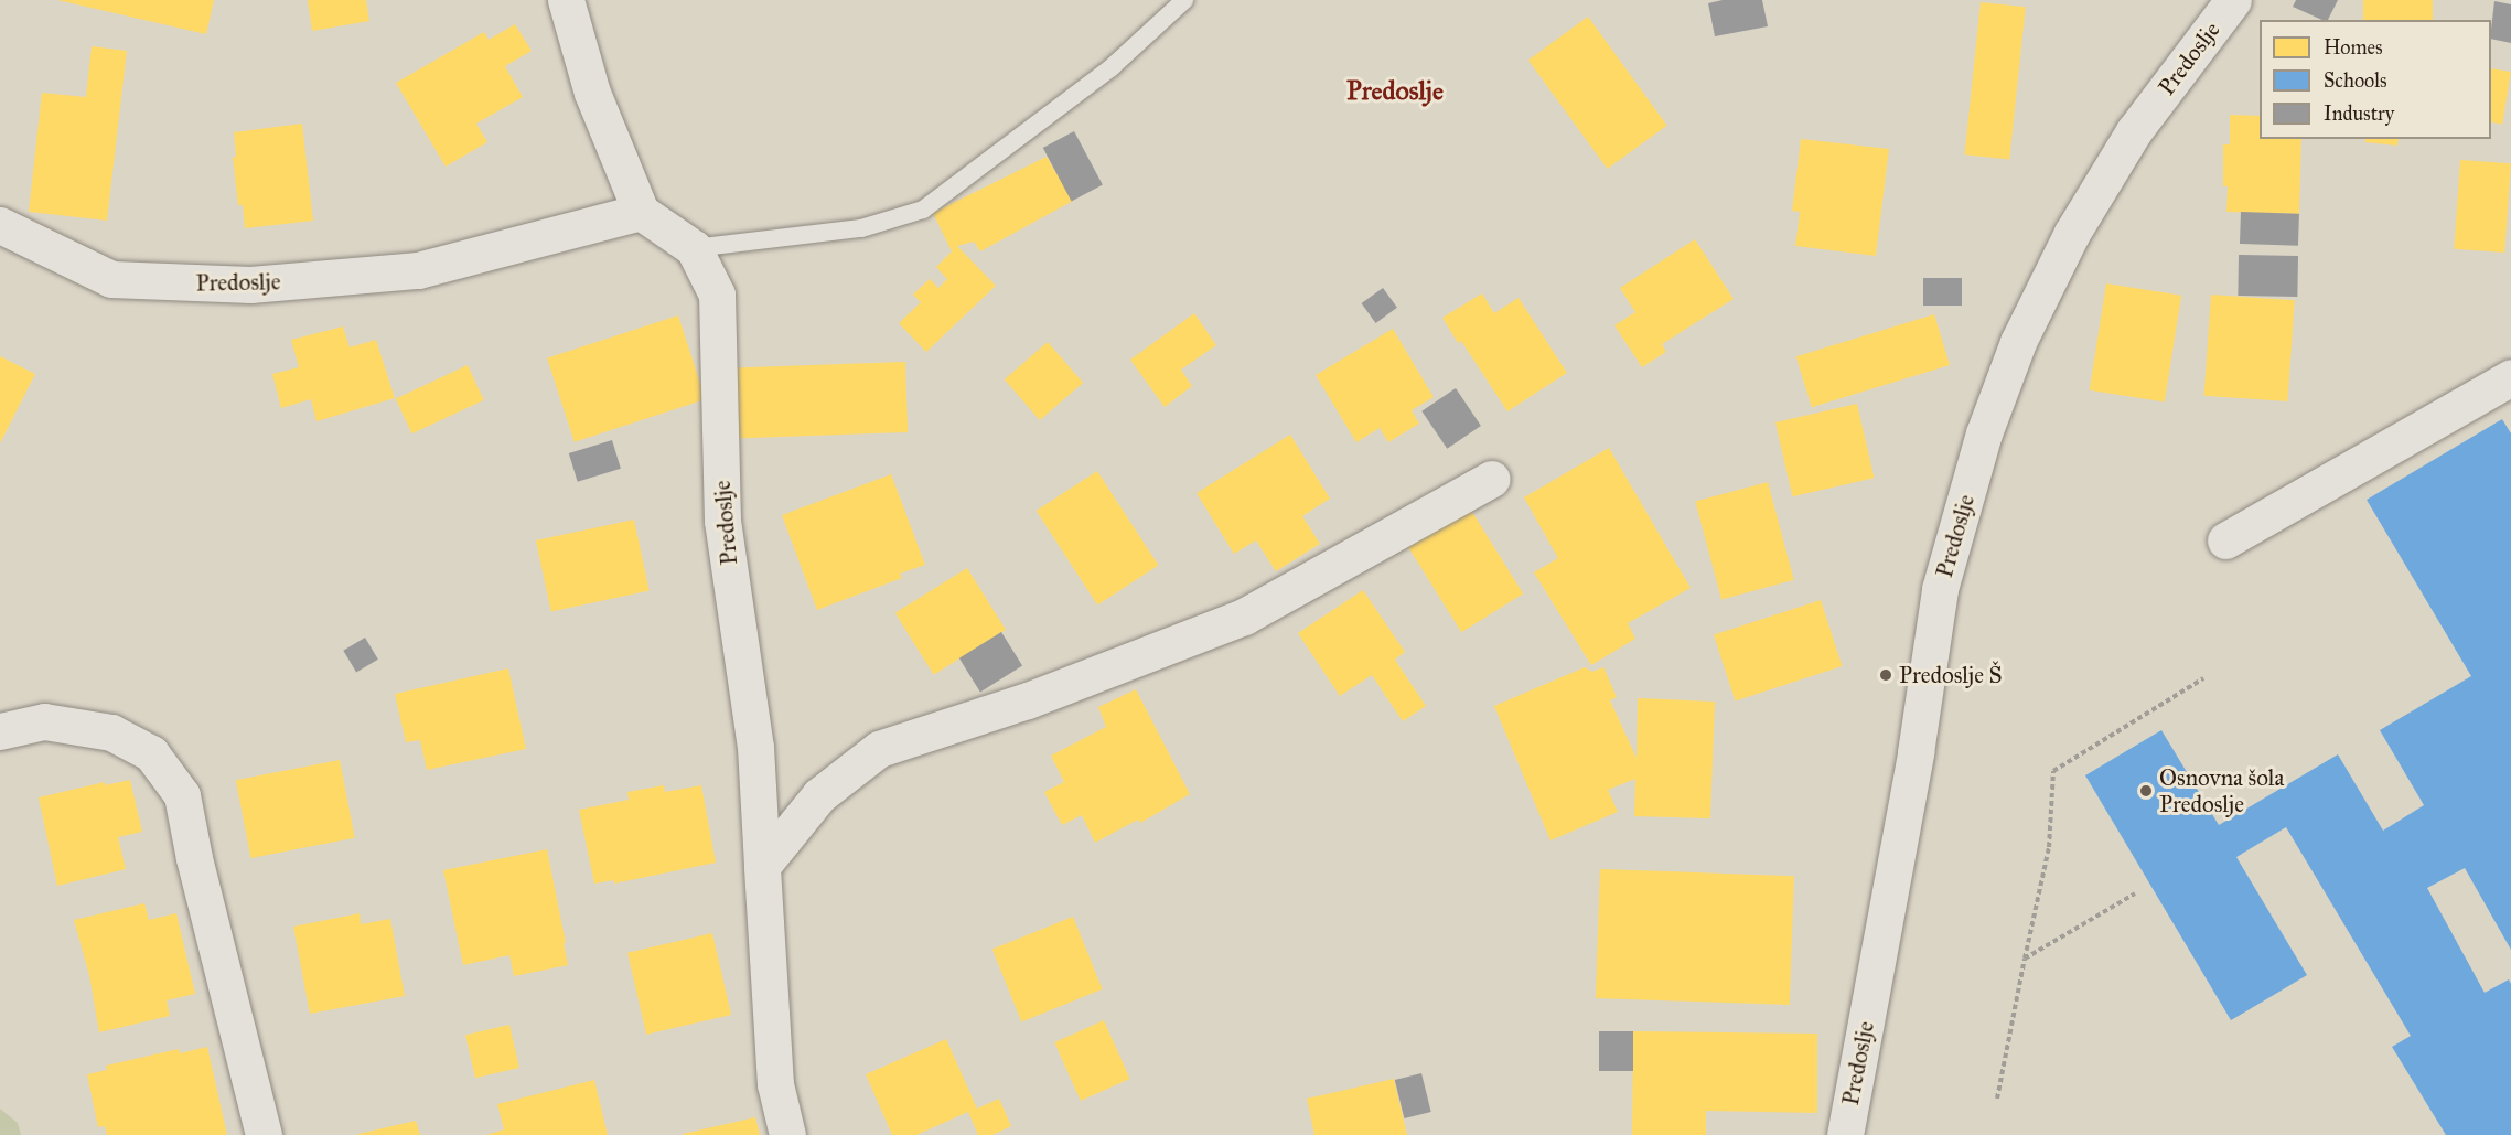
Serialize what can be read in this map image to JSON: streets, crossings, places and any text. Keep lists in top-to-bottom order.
{
  "streets": {
    "street": ["Predoslje"]
  },
  "districts": ["Predoslje"],
  "places": ["Predoslje Š", "Osnovna šola Predoslje"],
  "legend": ["Homes", "Schools", "Industry"]
}
